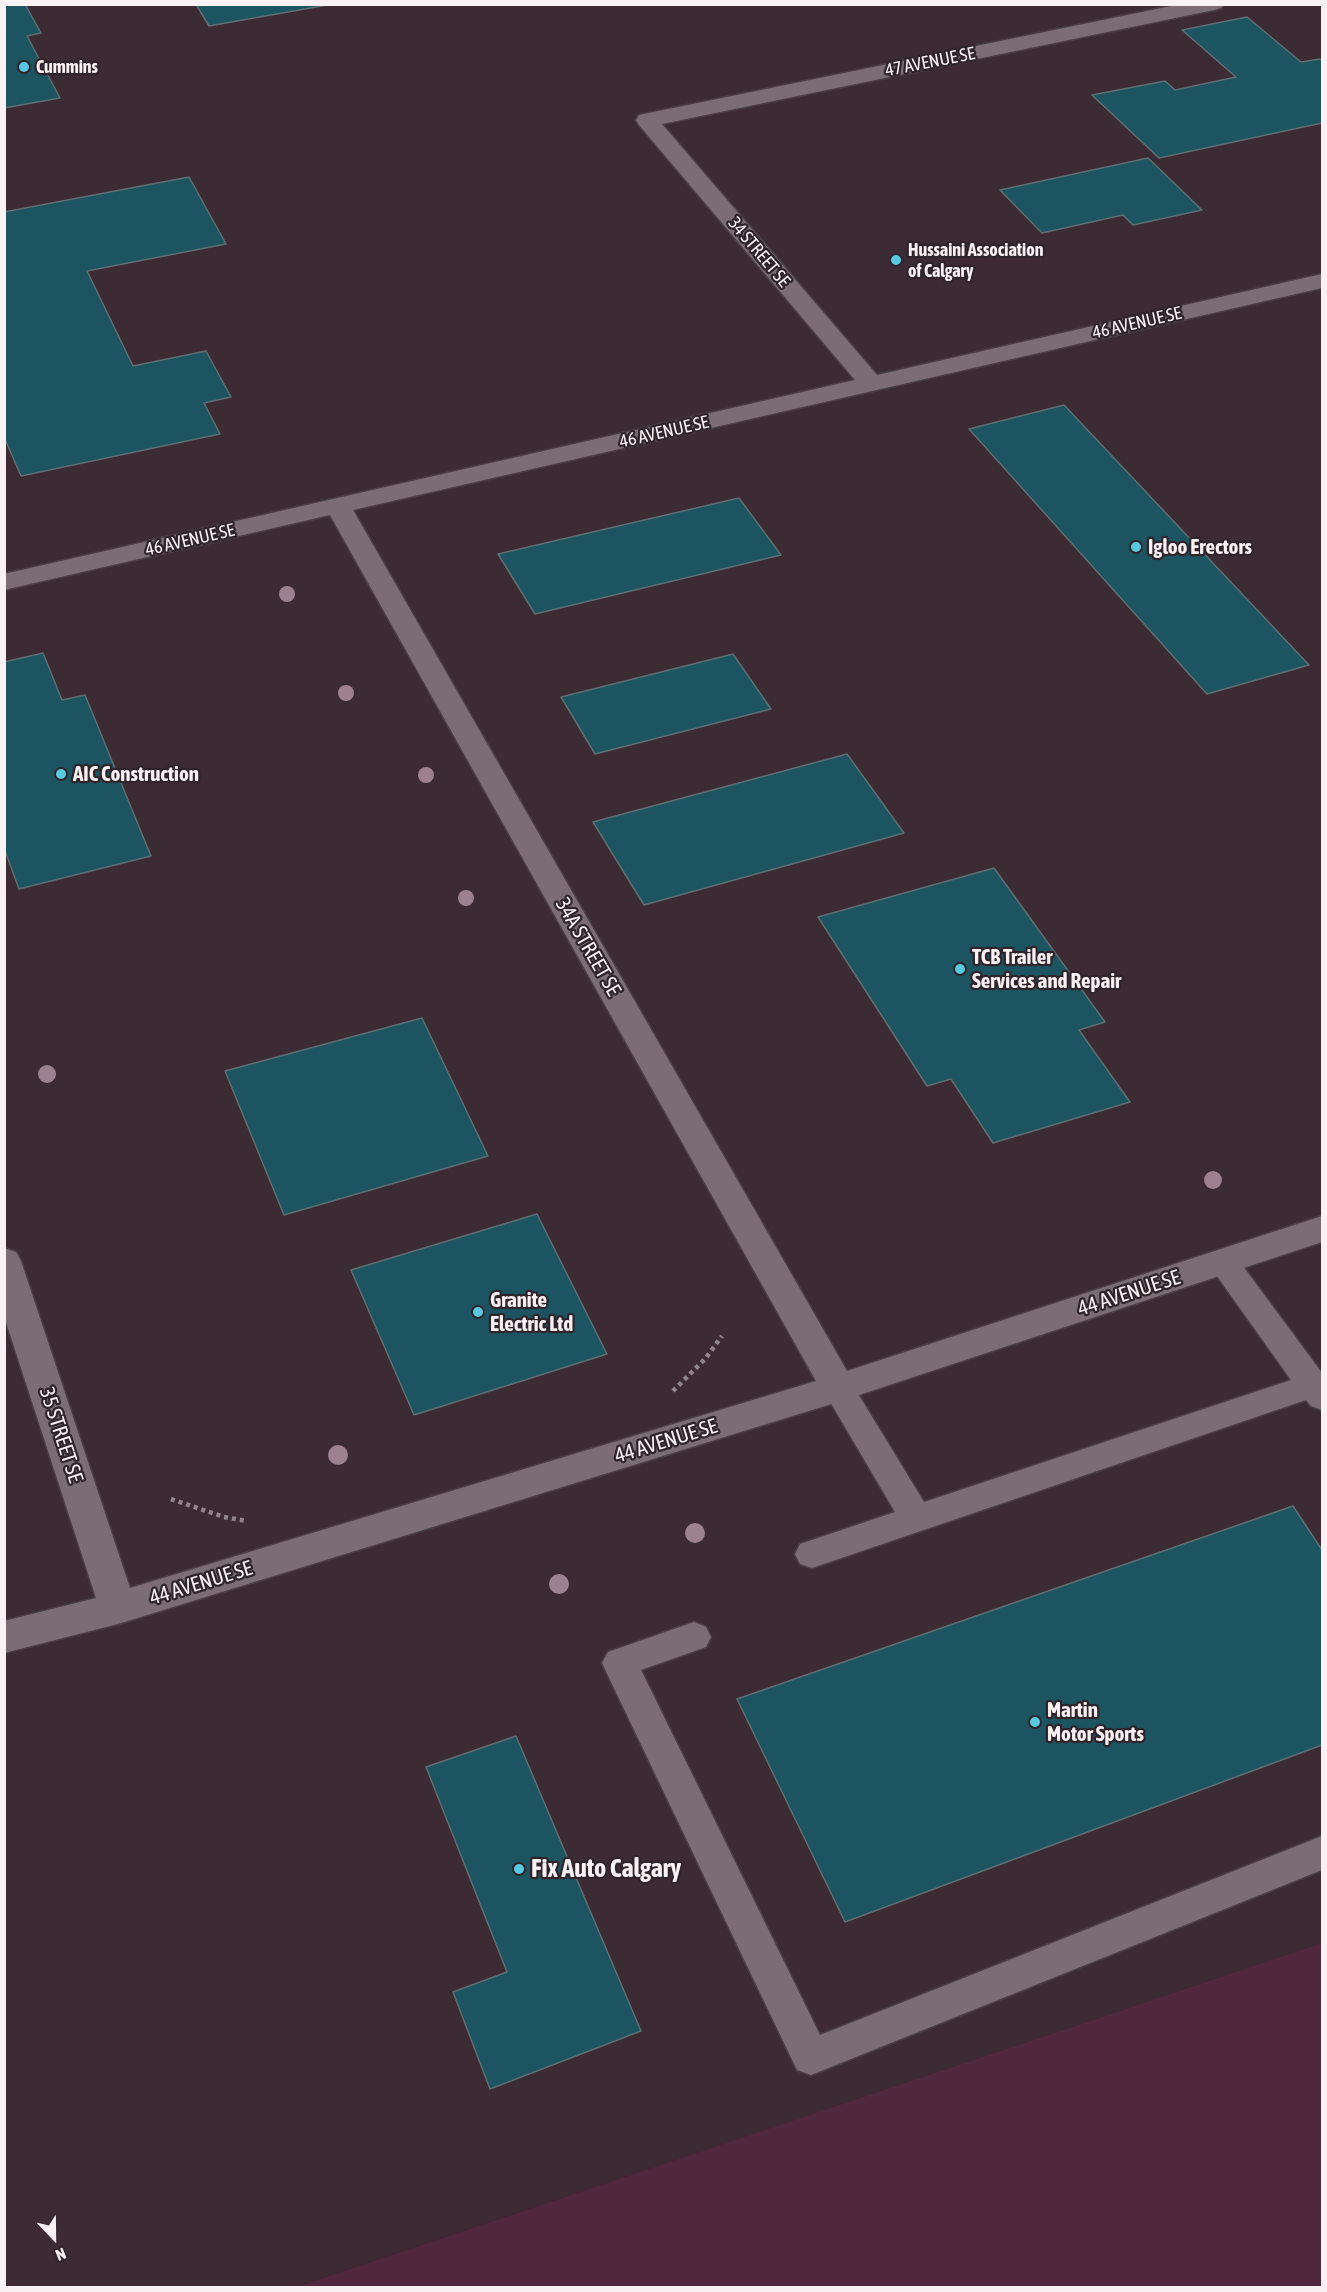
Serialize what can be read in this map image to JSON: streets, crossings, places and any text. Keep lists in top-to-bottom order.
{
  "streets": {
    "street": [
      "47 AVENUE SE",
      "34 STREET SE",
      "46 AVENUE SE",
      "34A STREET SE",
      "44 AVENUE SE",
      "35 STREET SE"
    ]
  },
  "crossings": [
    ["47 AVENUE SE", "34 STREET SE"],
    ["34 STREET SE", "46 AVENUE SE"],
    ["46 AVENUE SE", "34A STREET SE"],
    ["34A STREET SE", "44 AVENUE SE"],
    ["44 AVENUE SE", "35 STREET SE"]
  ],
  "places": [
    "Cummins",
    "Hussaini Association of Calgary",
    "Igloo Erectors",
    "AIC Construction",
    "TCB Trailer Services and Repair",
    "Granite Electric Ltd",
    "Martin Motor Sports",
    "Fix Auto Calgary"
  ],
  "north": "bottom"
}
